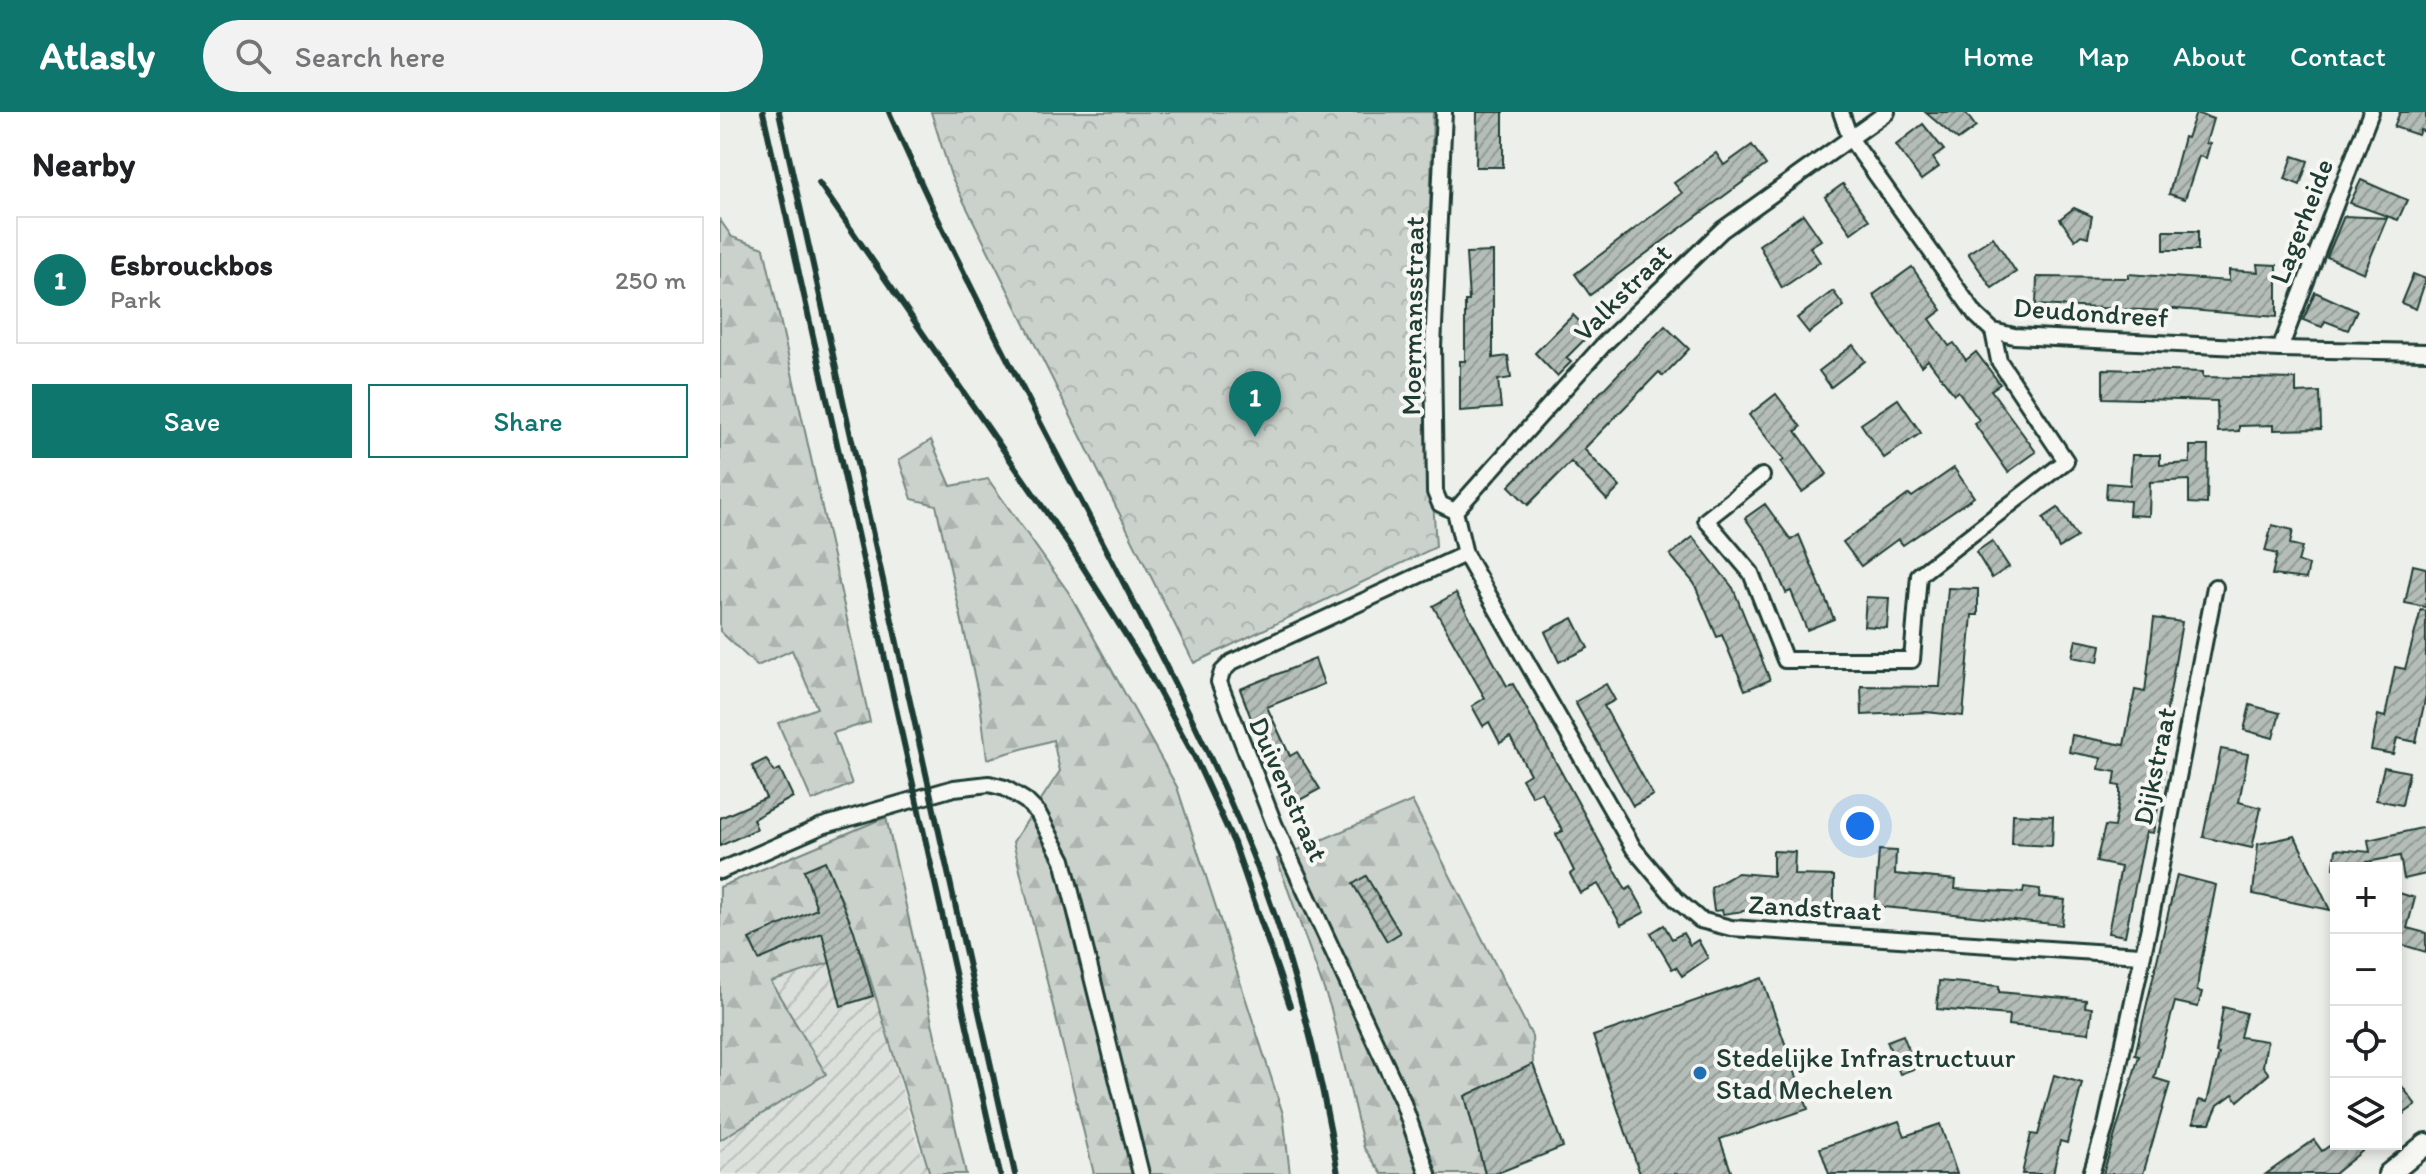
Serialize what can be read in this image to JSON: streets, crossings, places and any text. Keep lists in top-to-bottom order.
{
  "streets": {
    "street": [
      "Lagerheide",
      "Valkstraat",
      "Deudondreef",
      "Moermansstraat",
      "Dijkstraat",
      "Duivenstraat",
      "Zandstraat"
    ]
  },
  "crossings": [
    ["Lagerheide", "Deudondreef"],
    ["Valkstraat", "Deudondreef"],
    ["Valkstraat", "Moermansstraat"],
    ["Dijkstraat", "Zandstraat"],
    ["Duivenstraat", "Zandstraat"]
  ],
  "places": ["Stedelijke Infrastructuur Stad Mechelen"],
  "page": {
    "header": "Atlasly",
    "search": "Search here",
    "nav": [
      "Home",
      "Map",
      "About",
      "Contact"
    ],
    "heading": "Nearby",
    "list": [
      {
        "mark": "1",
        "name": "Esbrouckbos",
        "note": "Park",
        "value": "250 m"
      }
    ],
    "buttons": ["Save", "Share"],
    "pins": "1",
    "map_buttons": ["+", "−"]
  }
}
